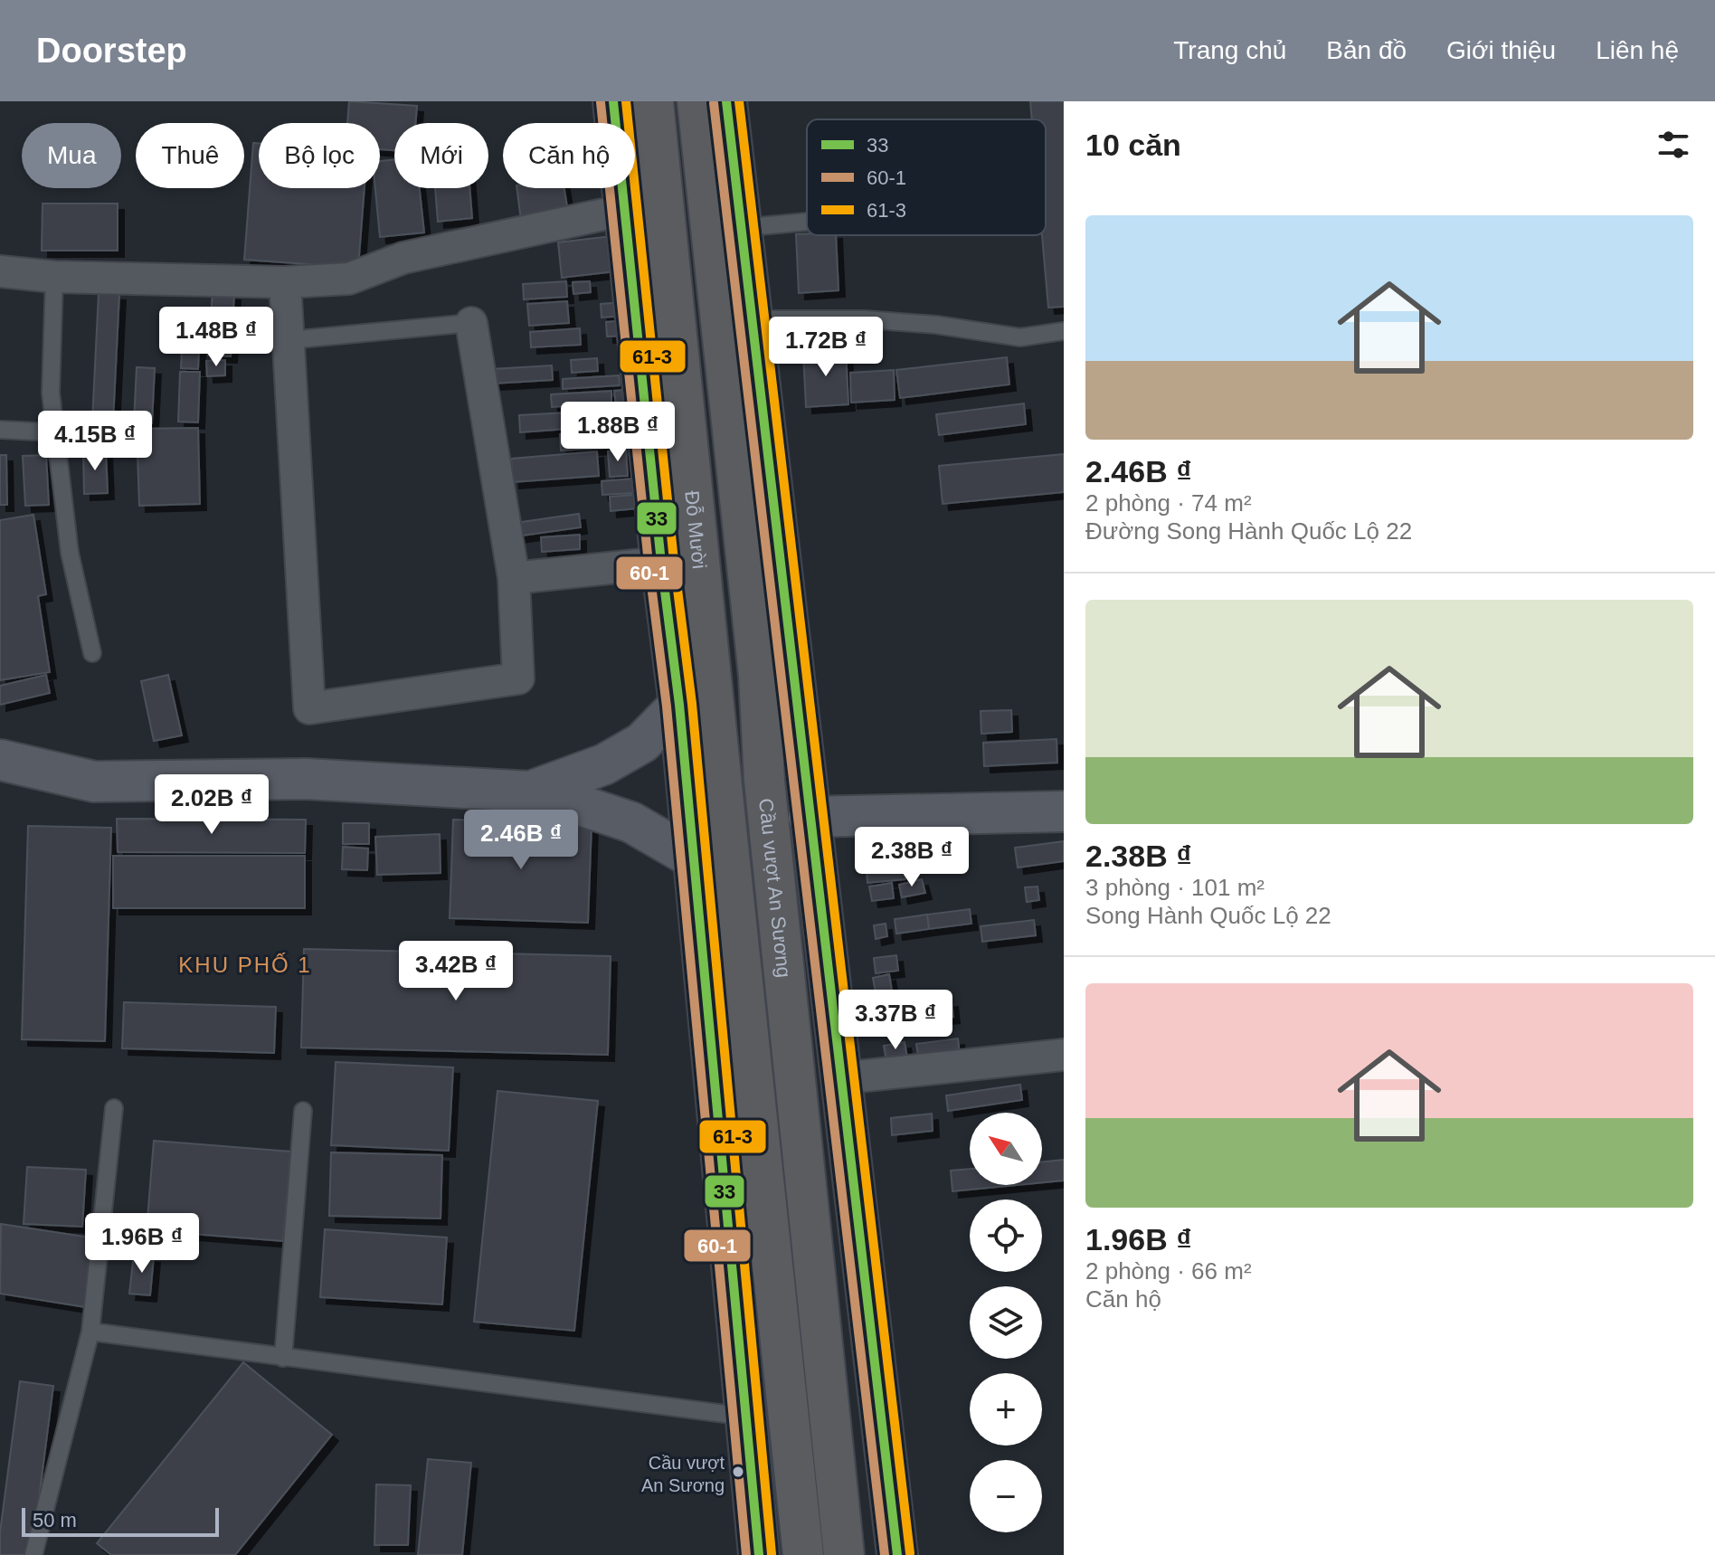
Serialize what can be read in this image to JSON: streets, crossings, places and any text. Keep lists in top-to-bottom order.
{
  "streets": {
    "highway": ["Đỗ Mười", "Cầu vượt An Sương"]
  },
  "districts": ["KHU PHỐ 1"],
  "places": ["Cầu vượt An Sương"],
  "lines": ["transit line 33", "transit line 61-3", "transit line 60-1"],
  "legend": ["33", "60-1", "61-3"],
  "scale_bar": "50 m",
  "north": "top left",
  "page": {
    "header": "Doorstep",
    "nav": [
      "Trang chủ",
      "Bản đồ",
      "Giới thiệu",
      "Liên hệ"
    ],
    "heading": "10 căn",
    "chip": [
      "Mua",
      "Thuê",
      "Bộ lọc",
      "Mới",
      "Căn hộ"
    ],
    "list": [
      {
        "name": "2.46B ₫",
        "note": "2 phòng · 74 m² · Đường Song Hành Quốc Lộ 22"
      },
      {
        "name": "2.38B ₫",
        "note": "3 phòng · 101 m² · Song Hành Quốc Lộ 22"
      },
      {
        "name": "1.96B ₫",
        "note": "2 phòng · 66 m² · Căn hộ"
      }
    ],
    "price": [
      "1.48B ₫",
      "1.72B ₫",
      "1.88B ₫",
      "4.15B ₫",
      "2.02B ₫",
      "2.46B ₫",
      "2.38B ₫",
      "3.42B ₫",
      "3.37B ₫",
      "1.96B ₫"
    ],
    "map_buttons": ["+", "−"],
    "scale": "50 m"
  }
}
